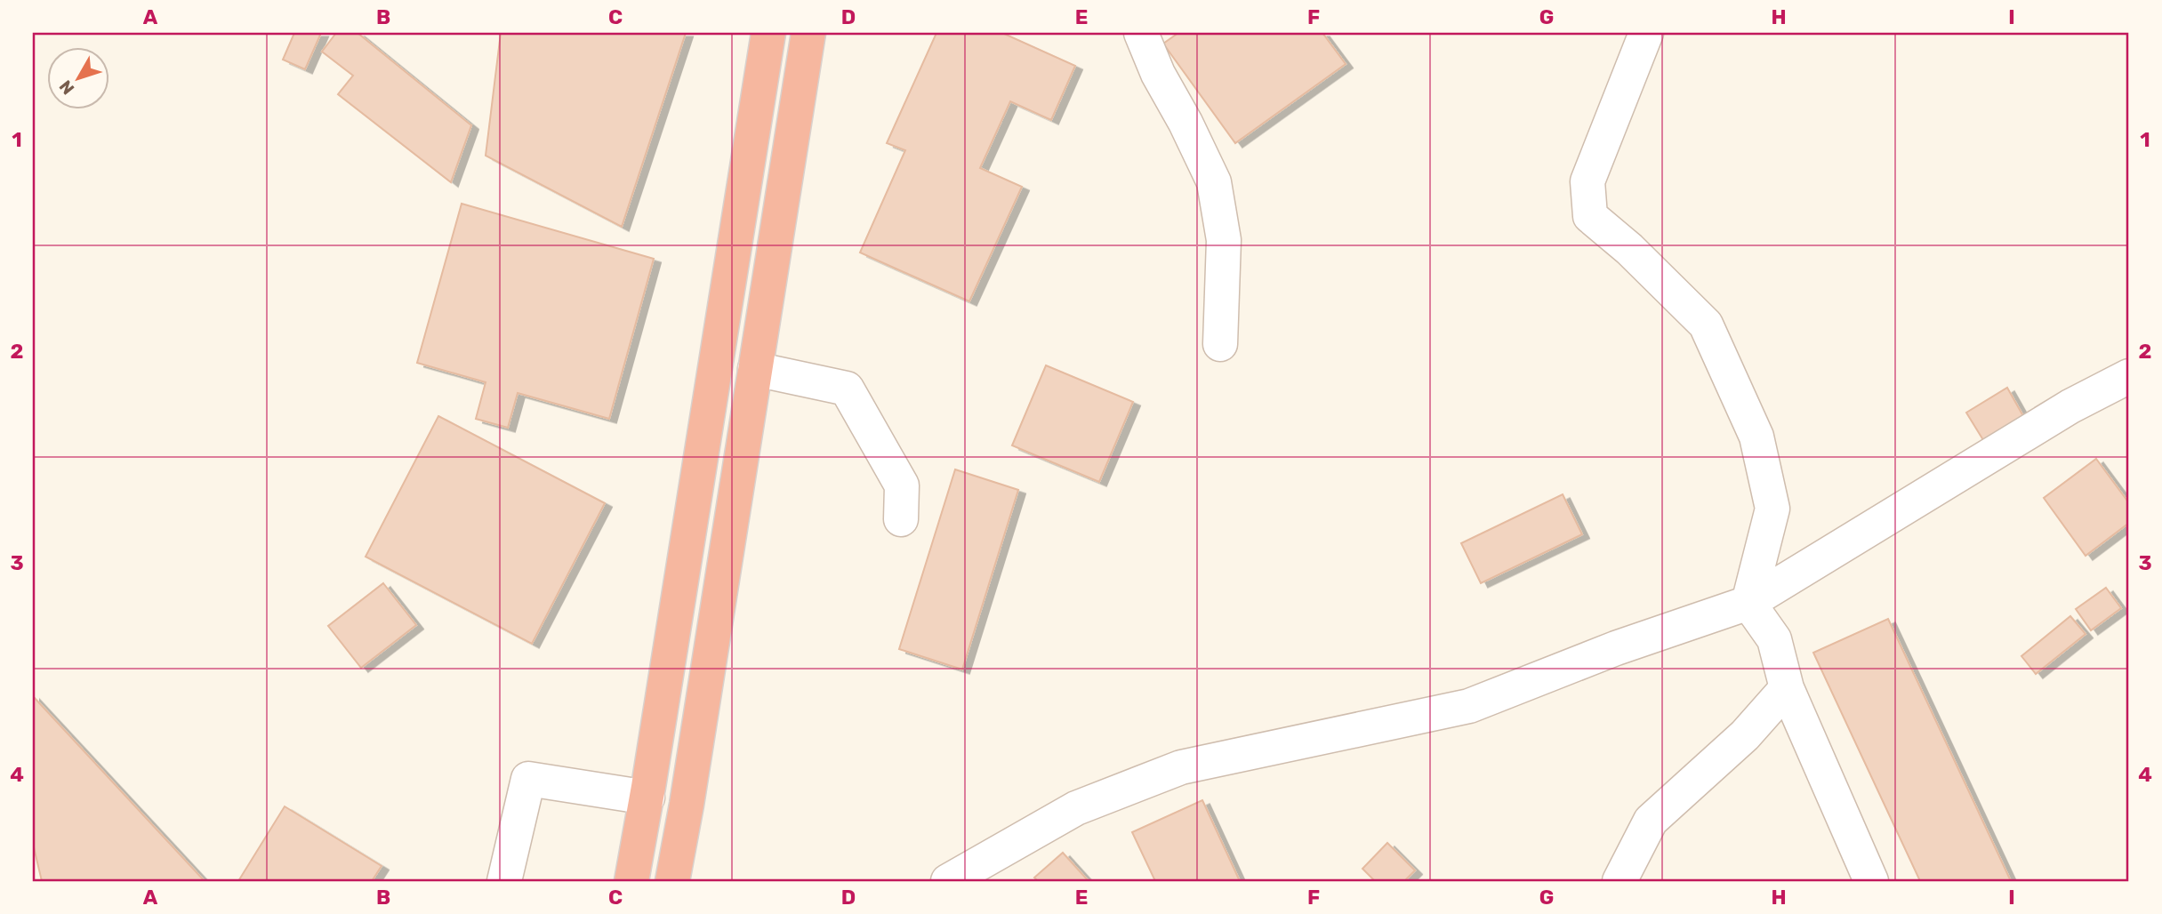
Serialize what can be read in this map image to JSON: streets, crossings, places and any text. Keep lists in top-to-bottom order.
{
  "north": "bottom left",
  "grid": {
    "columns": [
      "A",
      "B",
      "C",
      "D",
      "E",
      "F",
      "G",
      "H",
      "I"
    ],
    "rows": [
      "1",
      "2",
      "3",
      "4"
    ]
  }
}
